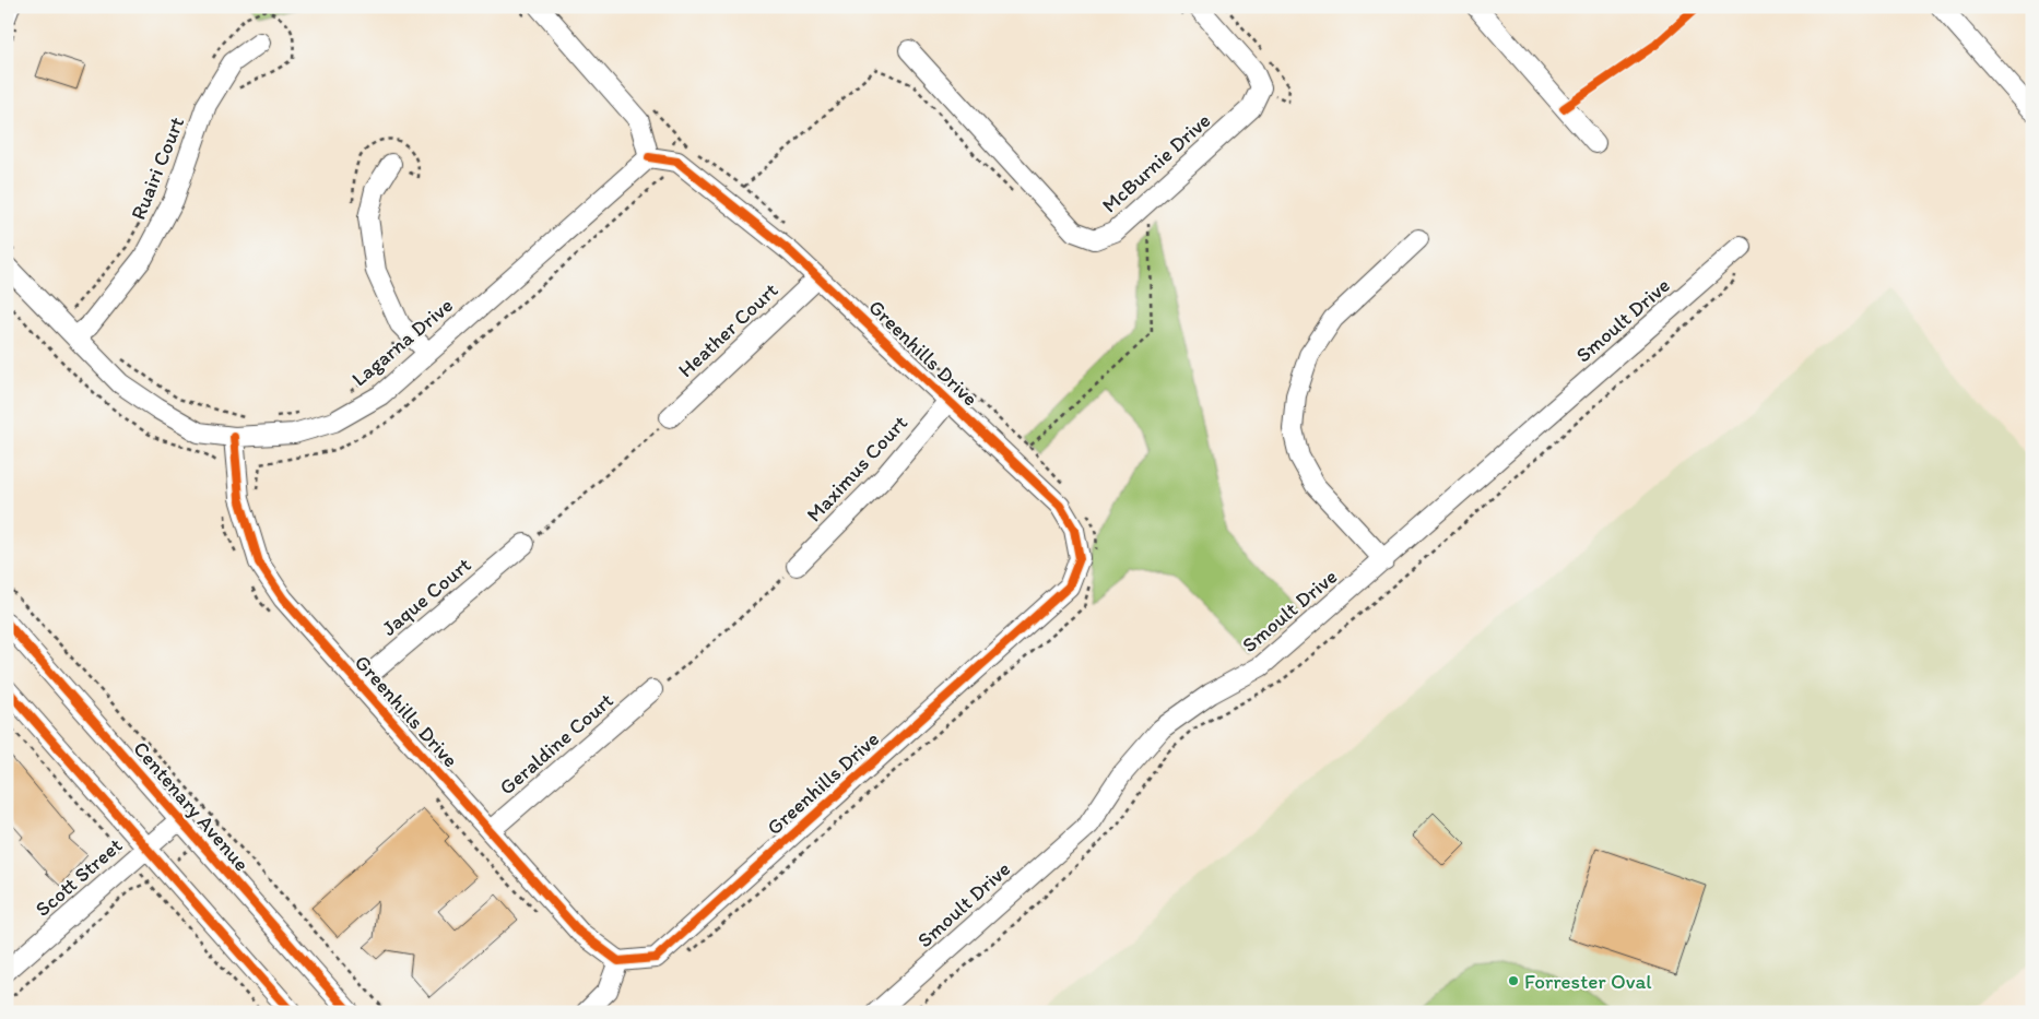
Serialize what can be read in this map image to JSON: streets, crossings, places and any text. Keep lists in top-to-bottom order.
{
  "streets": {
    "street": [
      "McBurnie Drive",
      "Ruairi Court",
      "Smoult Drive",
      "Heather Court",
      "Lagarna Drive",
      "Greenhills Drive",
      "Maximus Court",
      "Jaque Court",
      "Geraldine Court",
      "Centenary Avenue",
      "Scott Street"
    ]
  },
  "crossings": [
    ["Ruairi Court", "Lagarna Drive"],
    ["Heather Court", "Greenhills Drive"],
    ["Lagarna Drive", "Greenhills Drive"],
    ["Greenhills Drive", "Maximus Court"],
    ["Greenhills Drive", "Jaque Court"],
    ["Greenhills Drive", "Geraldine Court"],
    ["Centenary Avenue", "Scott Street"]
  ],
  "places": ["Forrester Oval"]
}
